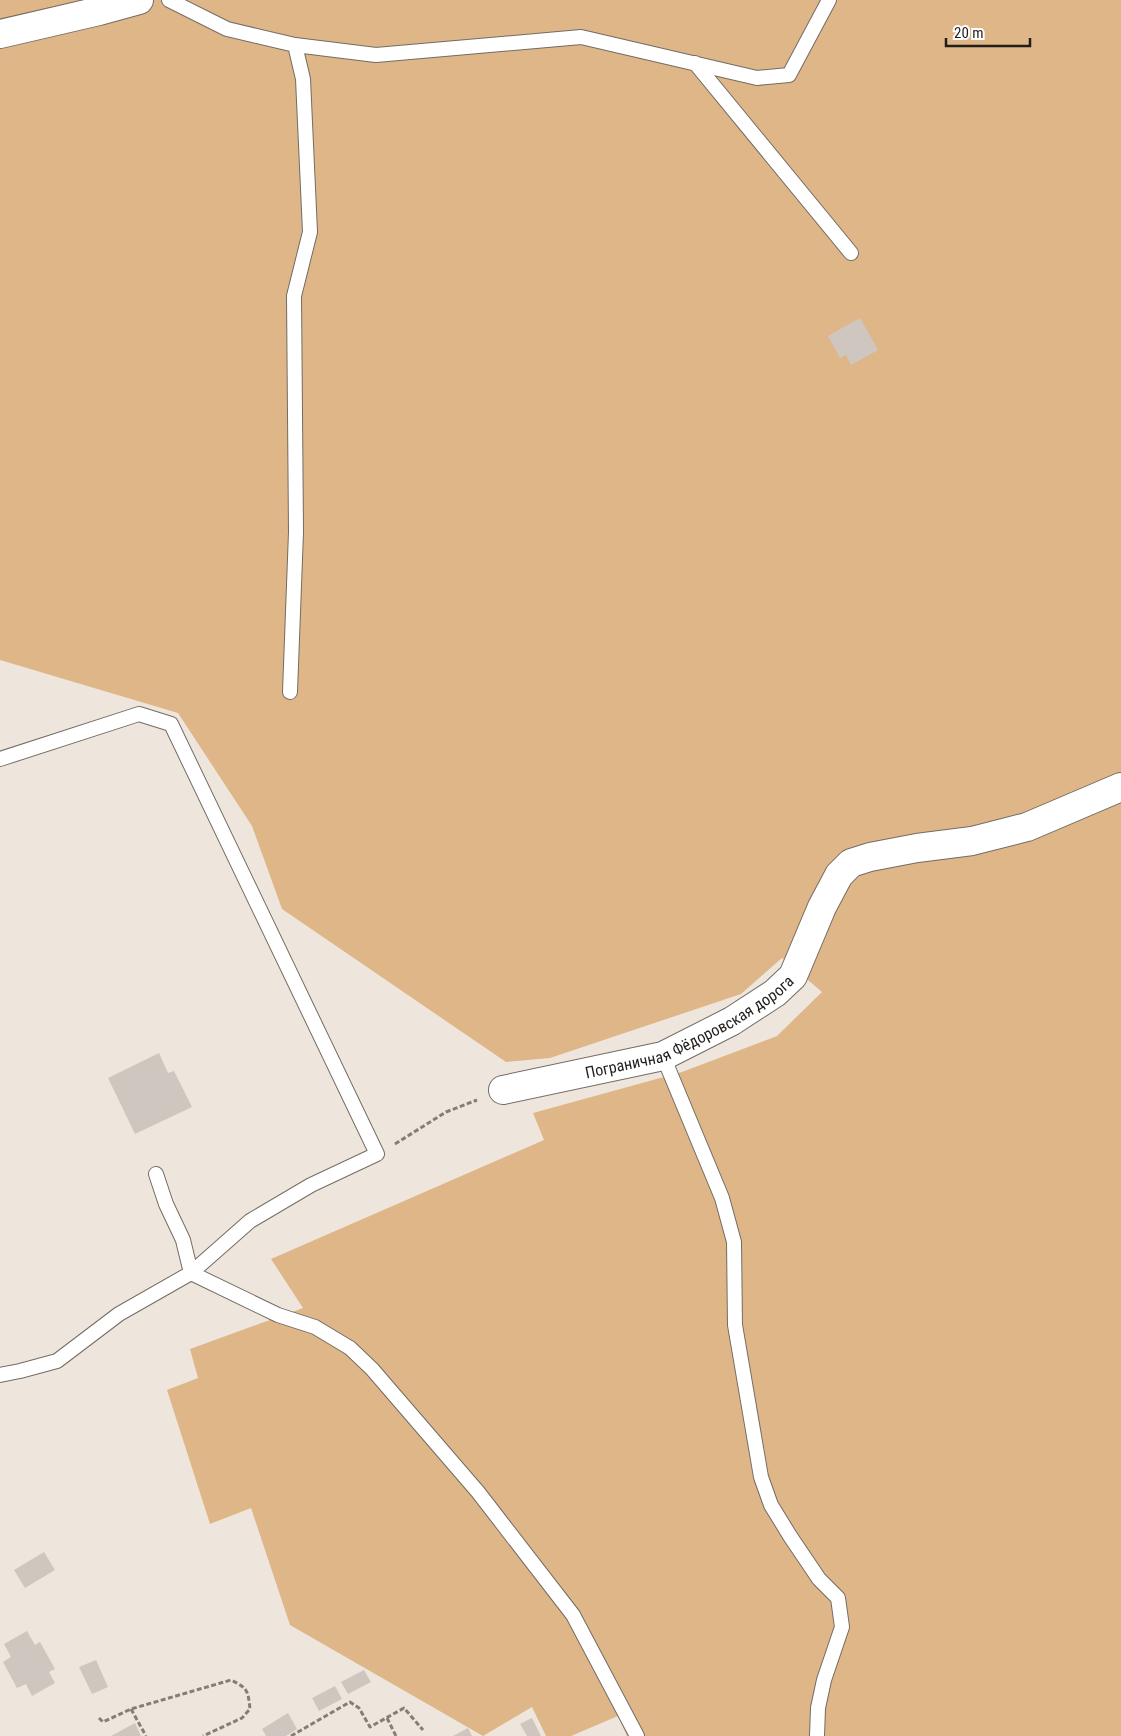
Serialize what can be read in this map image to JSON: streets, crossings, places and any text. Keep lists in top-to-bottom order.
{
  "streets": {
    "street": ["Пограничная Фёдоровская дорога"]
  },
  "scale_bar": "20 m"
}
